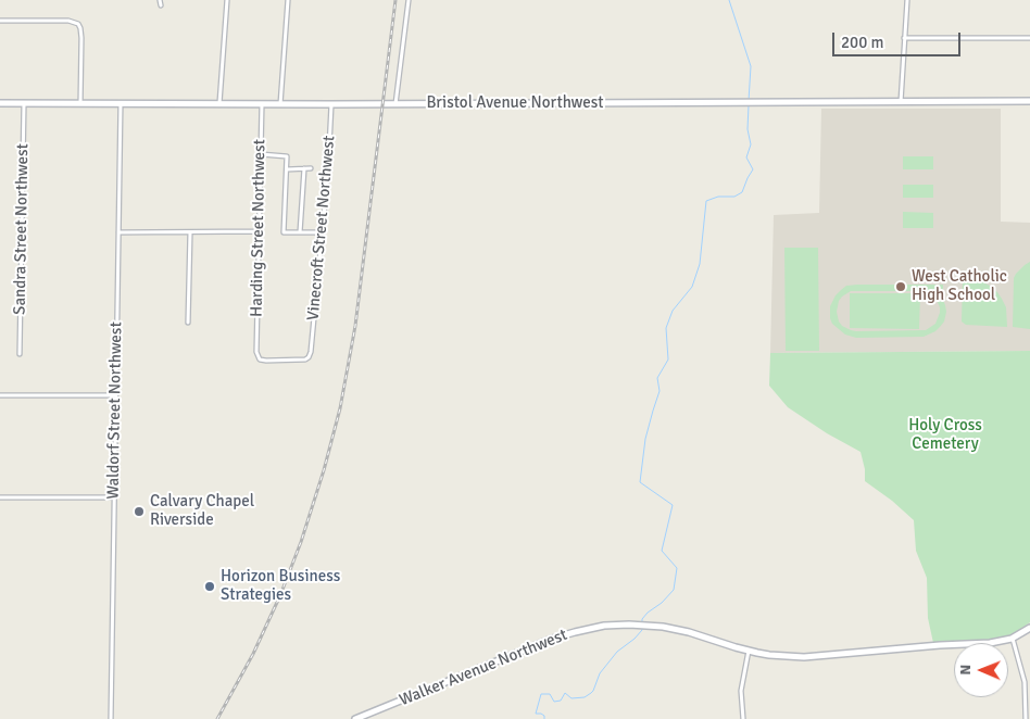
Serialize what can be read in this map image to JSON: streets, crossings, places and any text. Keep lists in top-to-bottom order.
{
  "streets": {
    "street": [
      "Bristol Avenue Northwest",
      "Harding Street Northwest",
      "Vinecroft Street Northwest",
      "Sandra Street Northwest",
      "Waldorf Street Northwest",
      "Walker Avenue Northwest"
    ]
  },
  "crossings": [
    ["Bristol Avenue Northwest", "Harding Street Northwest"],
    ["Bristol Avenue Northwest", "Vinecroft Street Northwest"],
    ["Bristol Avenue Northwest", "Sandra Street Northwest"],
    ["Bristol Avenue Northwest", "Waldorf Street Northwest"],
    ["Harding Street Northwest", "Vinecroft Street Northwest"]
  ],
  "parks": ["Holy Cross Cemetery"],
  "places": ["West Catholic High School", "Calvary Chapel Riverside", "Horizon Business Strategies"],
  "scale_bar": "200 m",
  "north": "left"
}
